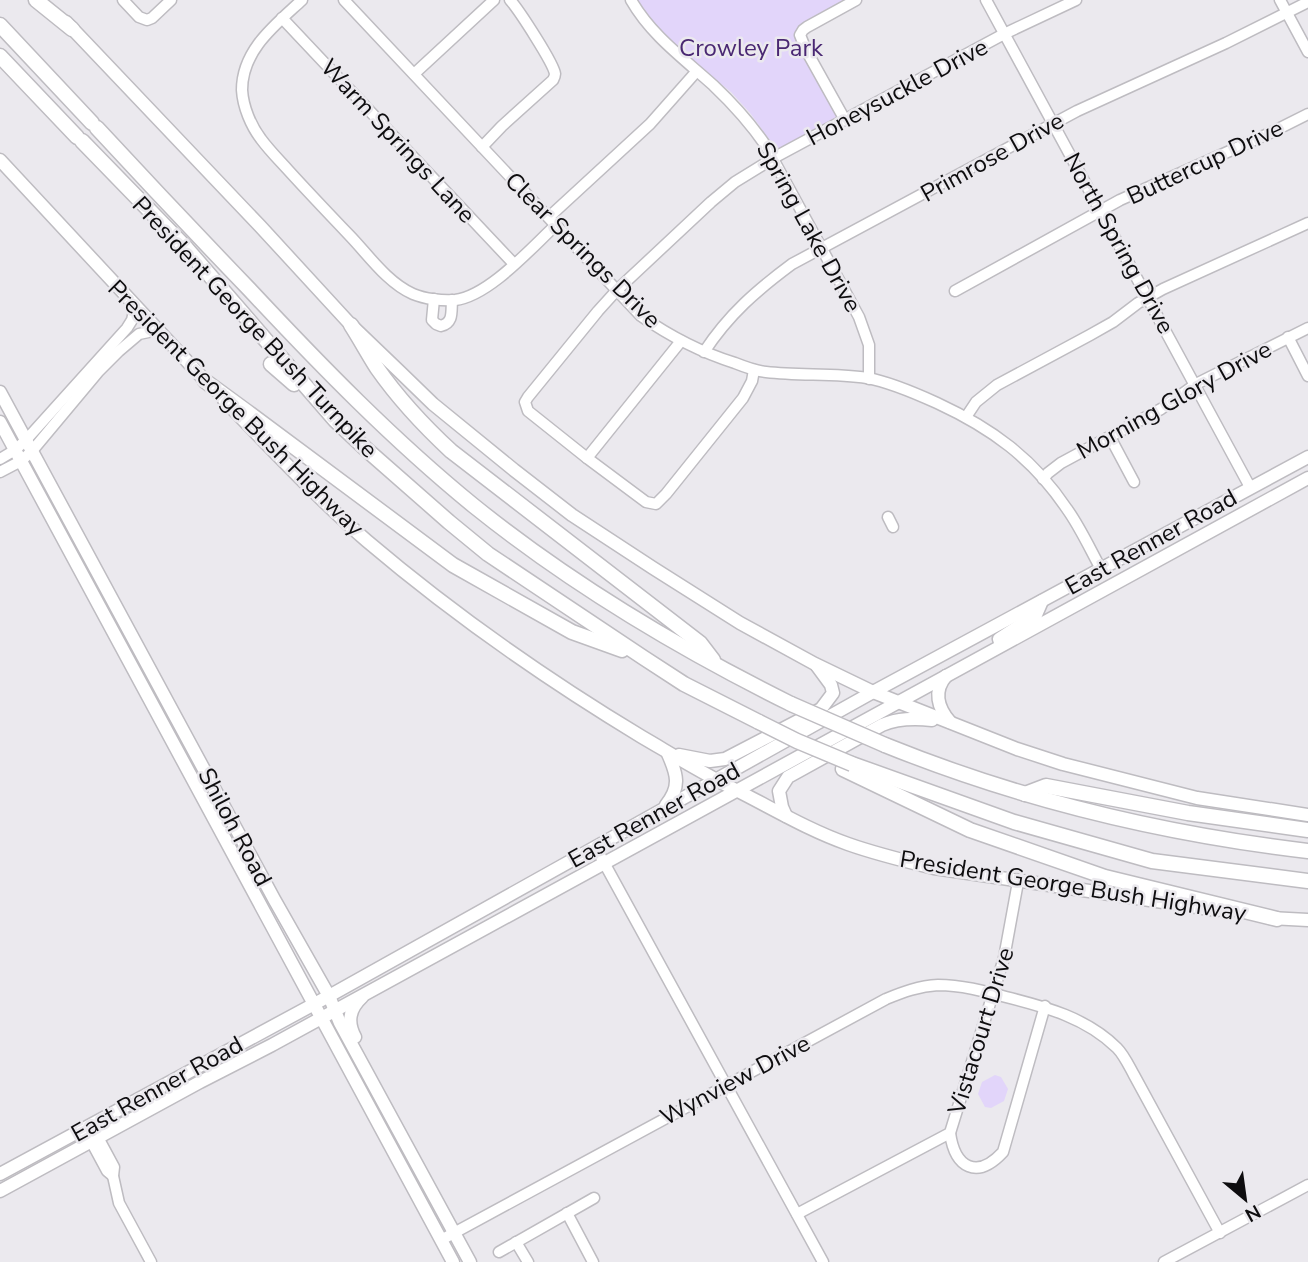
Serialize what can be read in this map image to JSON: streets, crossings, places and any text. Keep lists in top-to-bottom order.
{
  "streets": {
    "highway": ["President George Bush Turnpike"],
    "main road": ["President George Bush Highway", "East Renner Road", "Shiloh Road"],
    "street": [
      "Honeysuckle Drive",
      "Warm Springs Lane",
      "Primrose Drive",
      "Buttercup Drive",
      "Spring Lake Drive",
      "North Spring Drive",
      "Clear Springs Drive",
      "Morning Glory Drive",
      "Vistacourt Drive",
      "Wynview Drive"
    ]
  },
  "crossings": [
    ["Honeysuckle Drive", "Spring Lake Drive"],
    ["Honeysuckle Drive", "North Spring Drive"],
    ["Honeysuckle Drive", "Clear Springs Drive"],
    ["Primrose Drive", "Spring Lake Drive"],
    ["Primrose Drive", "North Spring Drive"],
    ["Primrose Drive", "Clear Springs Drive"],
    ["Buttercup Drive", "North Spring Drive"],
    ["Spring Lake Drive", "Clear Springs Drive"],
    ["North Spring Drive", "Morning Glory Drive"],
    ["North Spring Drive", "East Renner Road"],
    ["Clear Springs Drive", "Morning Glory Drive"],
    ["Clear Springs Drive", "East Renner Road"],
    ["President George Bush Highway", "East Renner Road"],
    ["President George Bush Highway", "Vistacourt Drive"],
    ["East Renner Road", "Shiloh Road"],
    ["Shiloh Road", "Wynview Drive"],
    ["Vistacourt Drive", "Wynview Drive"]
  ],
  "parks": ["Crowley Park"],
  "north": "bottom right"
}
